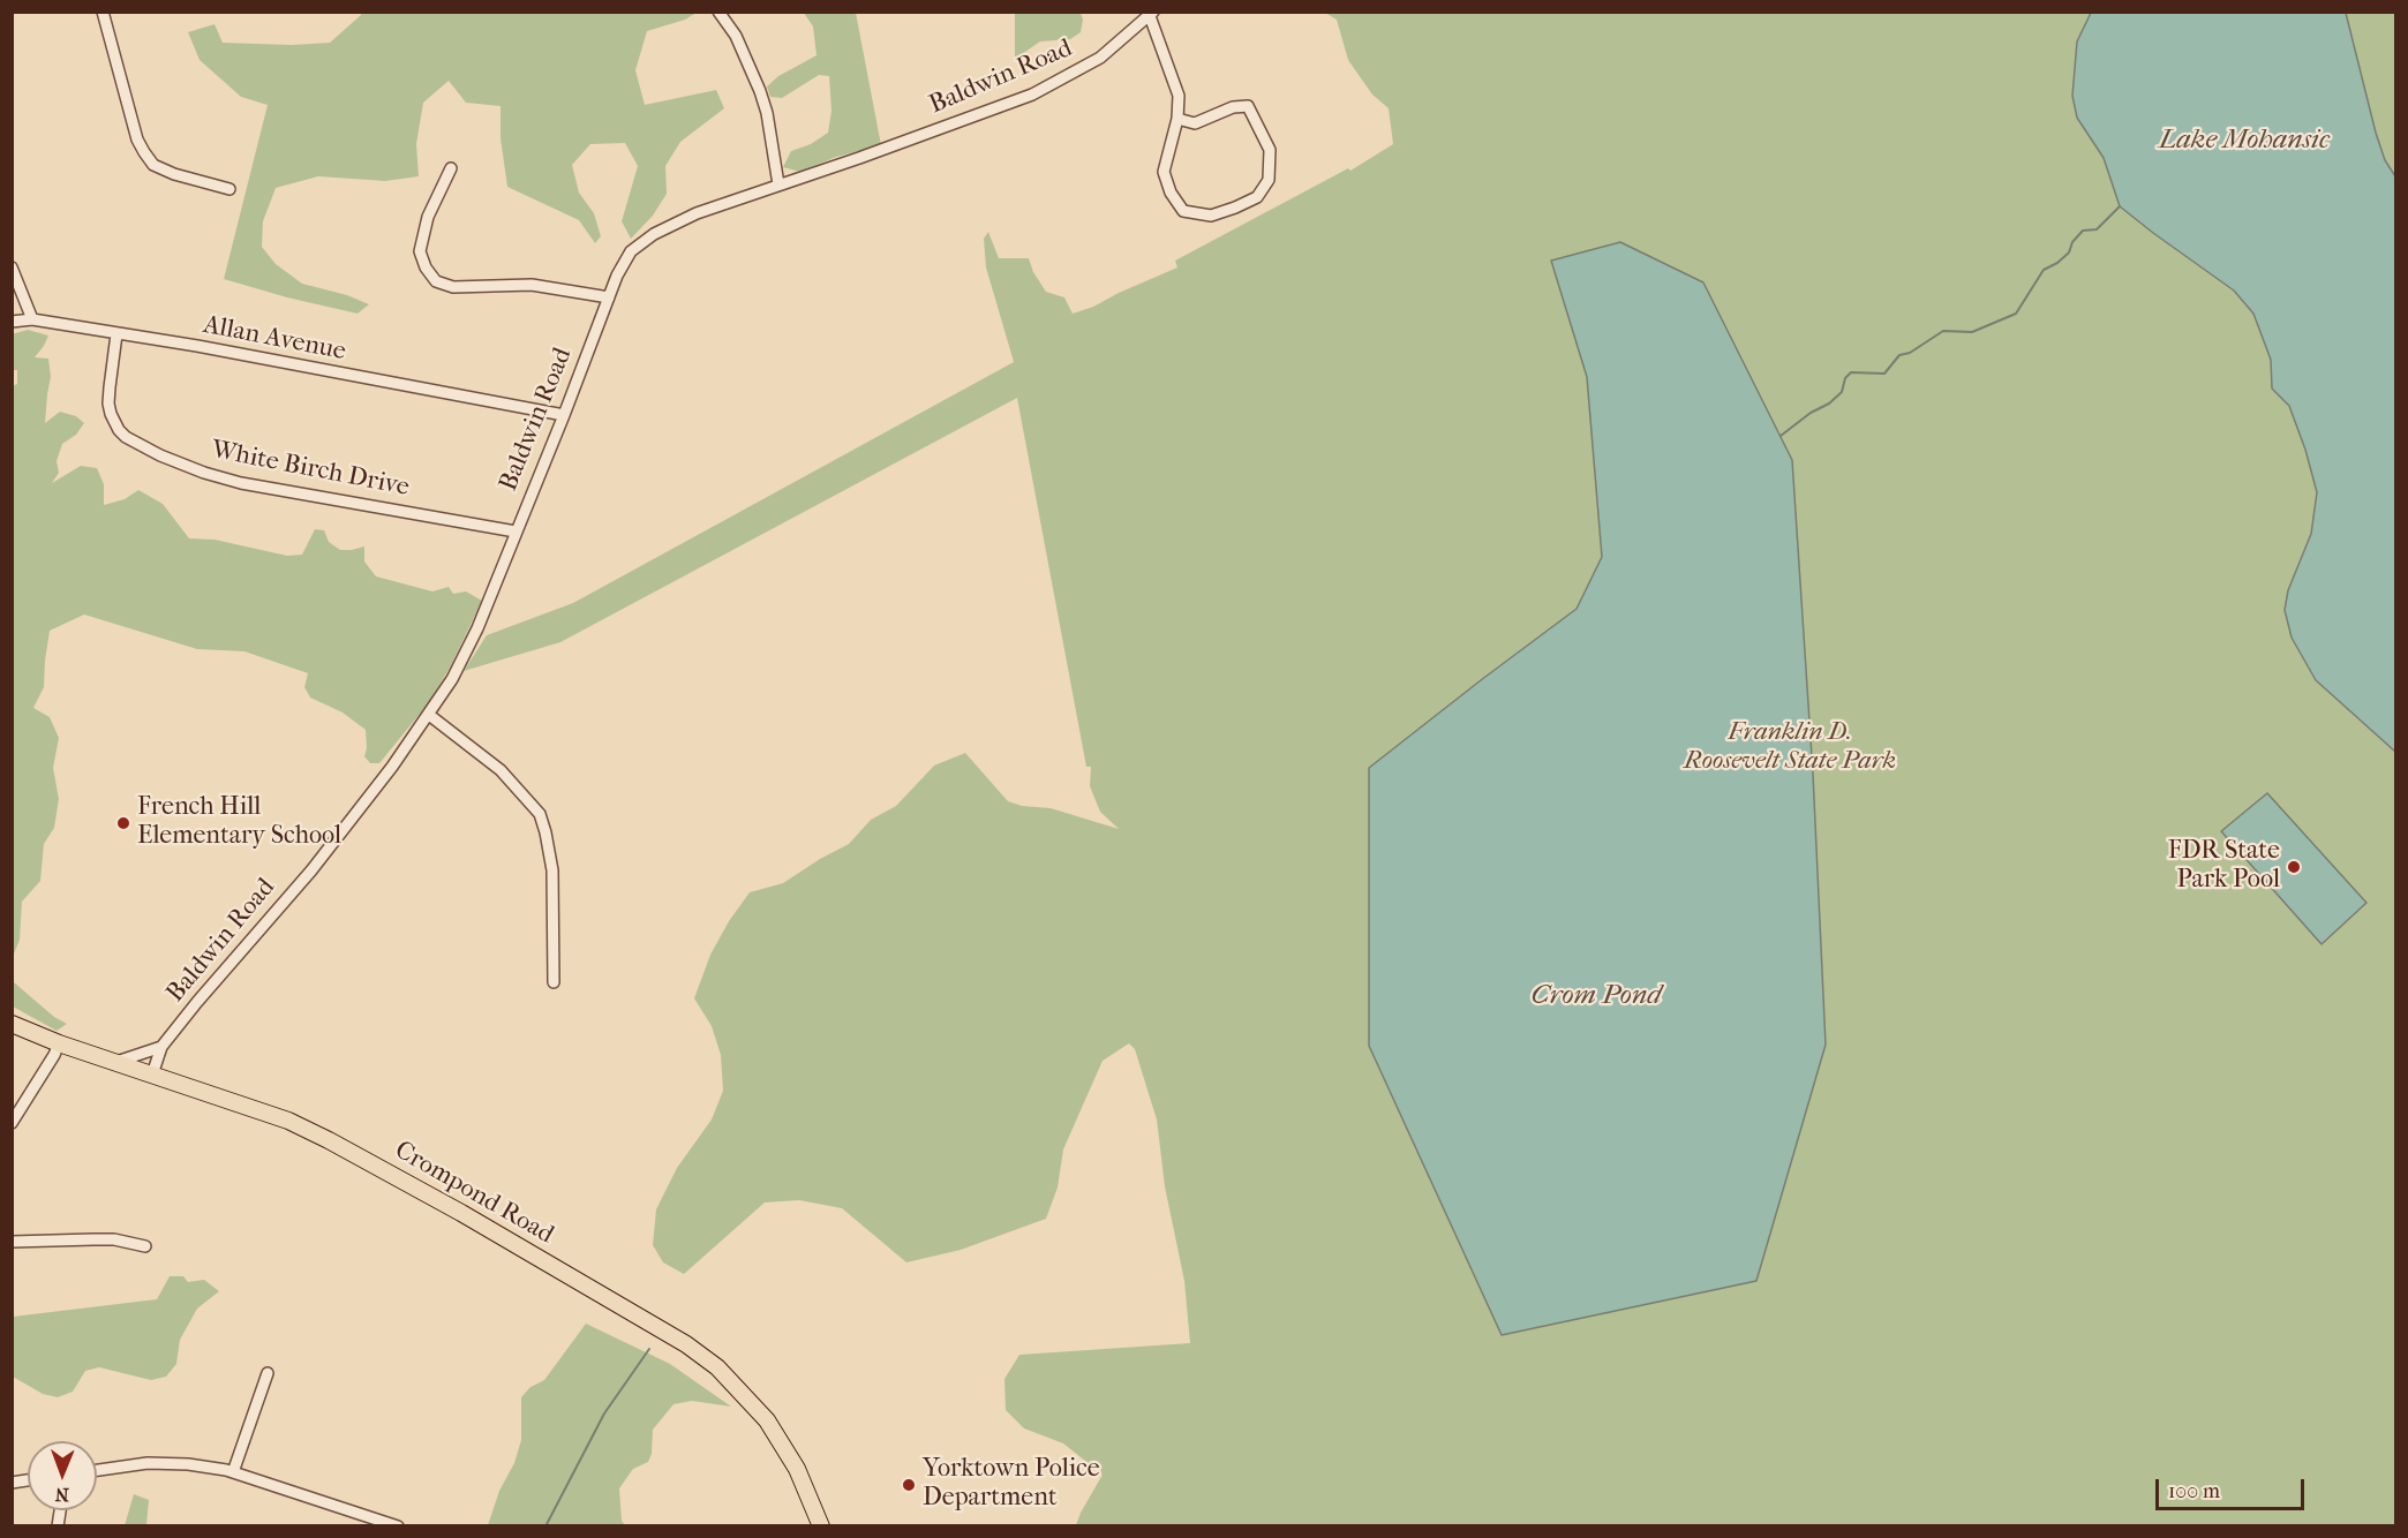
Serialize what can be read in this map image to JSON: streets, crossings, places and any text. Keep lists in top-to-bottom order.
{
  "streets": {
    "highway": ["Crompond Road"],
    "street": ["Baldwin Road", "Allan Avenue", "White Birch Drive"]
  },
  "crossings": [
    ["Baldwin Road", "Allan Avenue"],
    ["Baldwin Road", "White Birch Drive"],
    ["Baldwin Road", "Crompond Road"],
    ["Allan Avenue", "White Birch Drive"]
  ],
  "water": ["Lake Mohansic", "Crom Pond"],
  "parks": ["Franklin D. Roosevelt State Park"],
  "places": ["French Hill Elementary School", "FDR State Park Pool", "Yorktown Police Department"],
  "scale_bar": "100 m",
  "north": "bottom"
}
